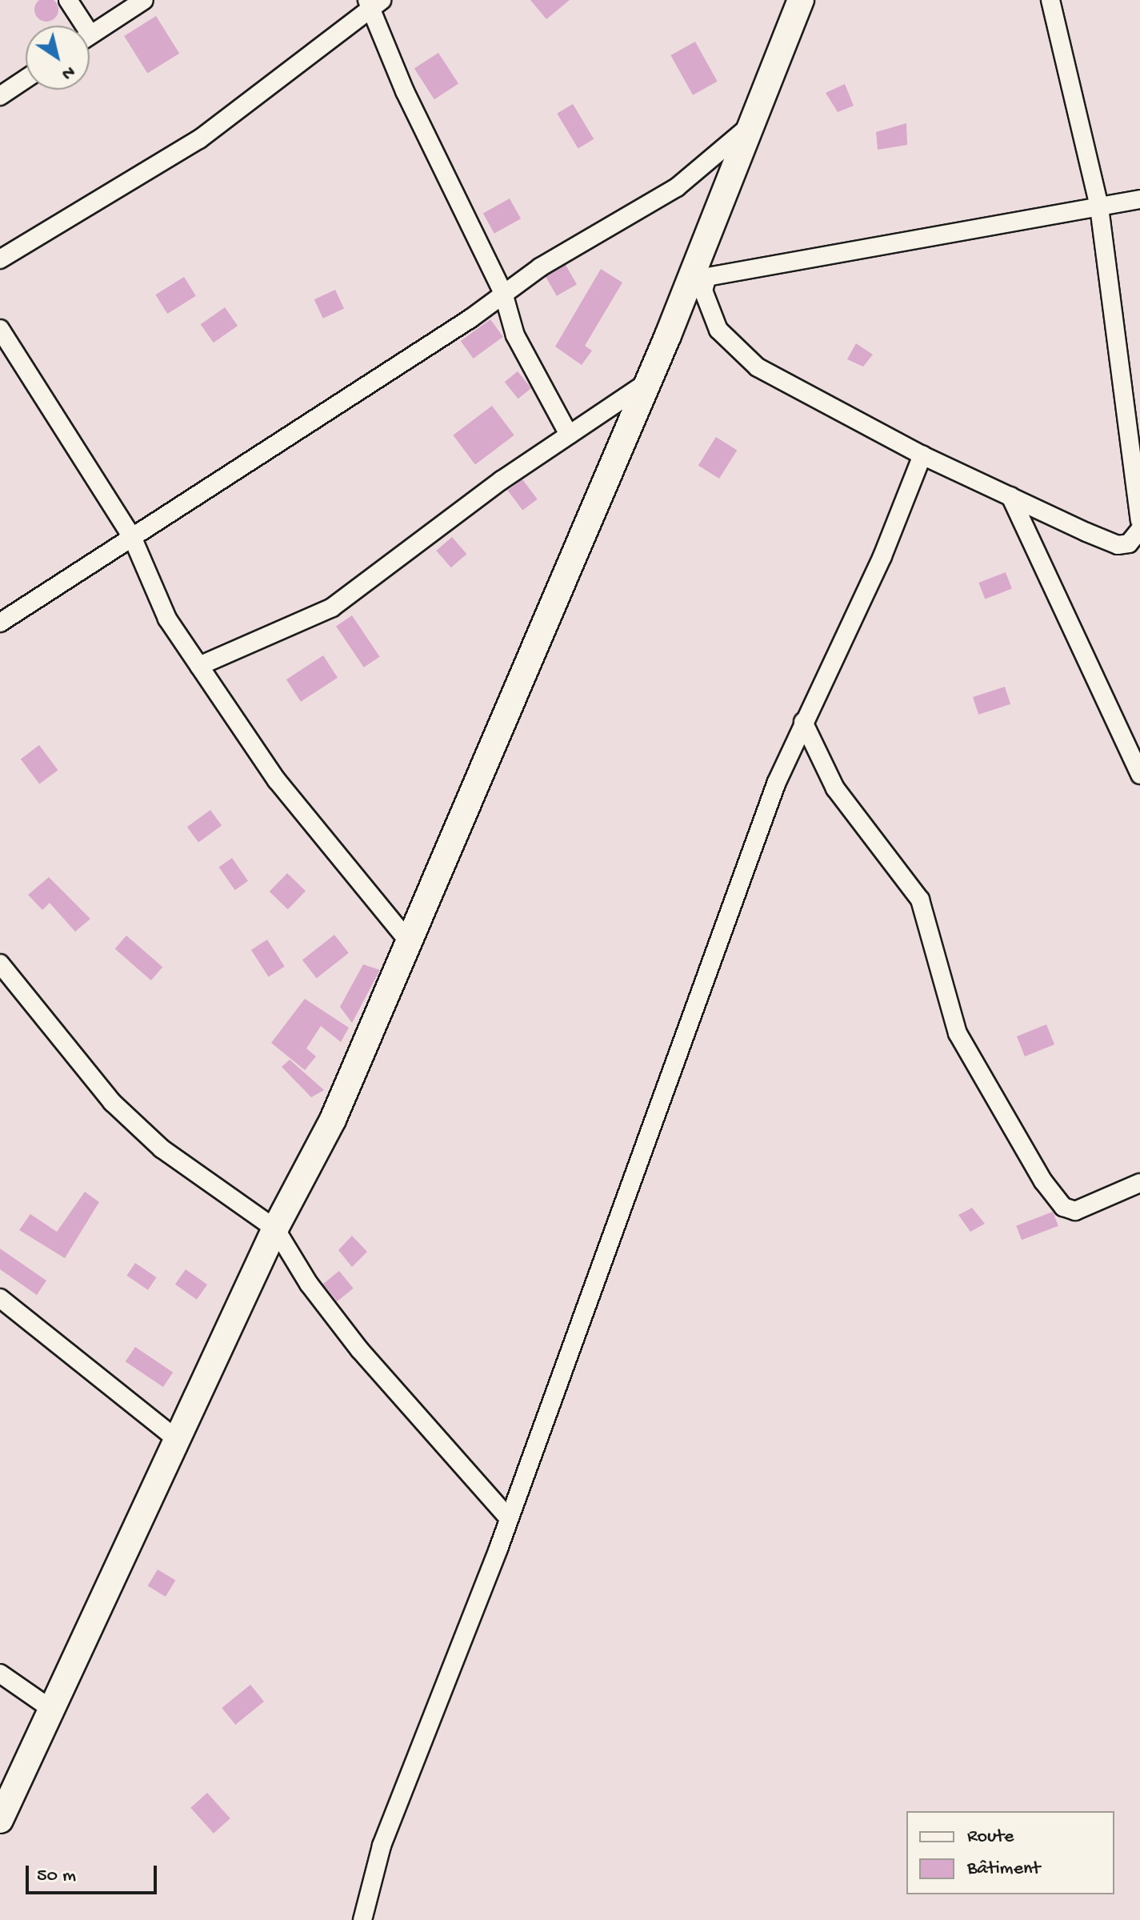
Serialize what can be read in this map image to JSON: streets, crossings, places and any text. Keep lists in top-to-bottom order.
{
  "legend": ["Route", "Bâtiment"],
  "scale_bar": "50 m",
  "north": "bottom right"
}
